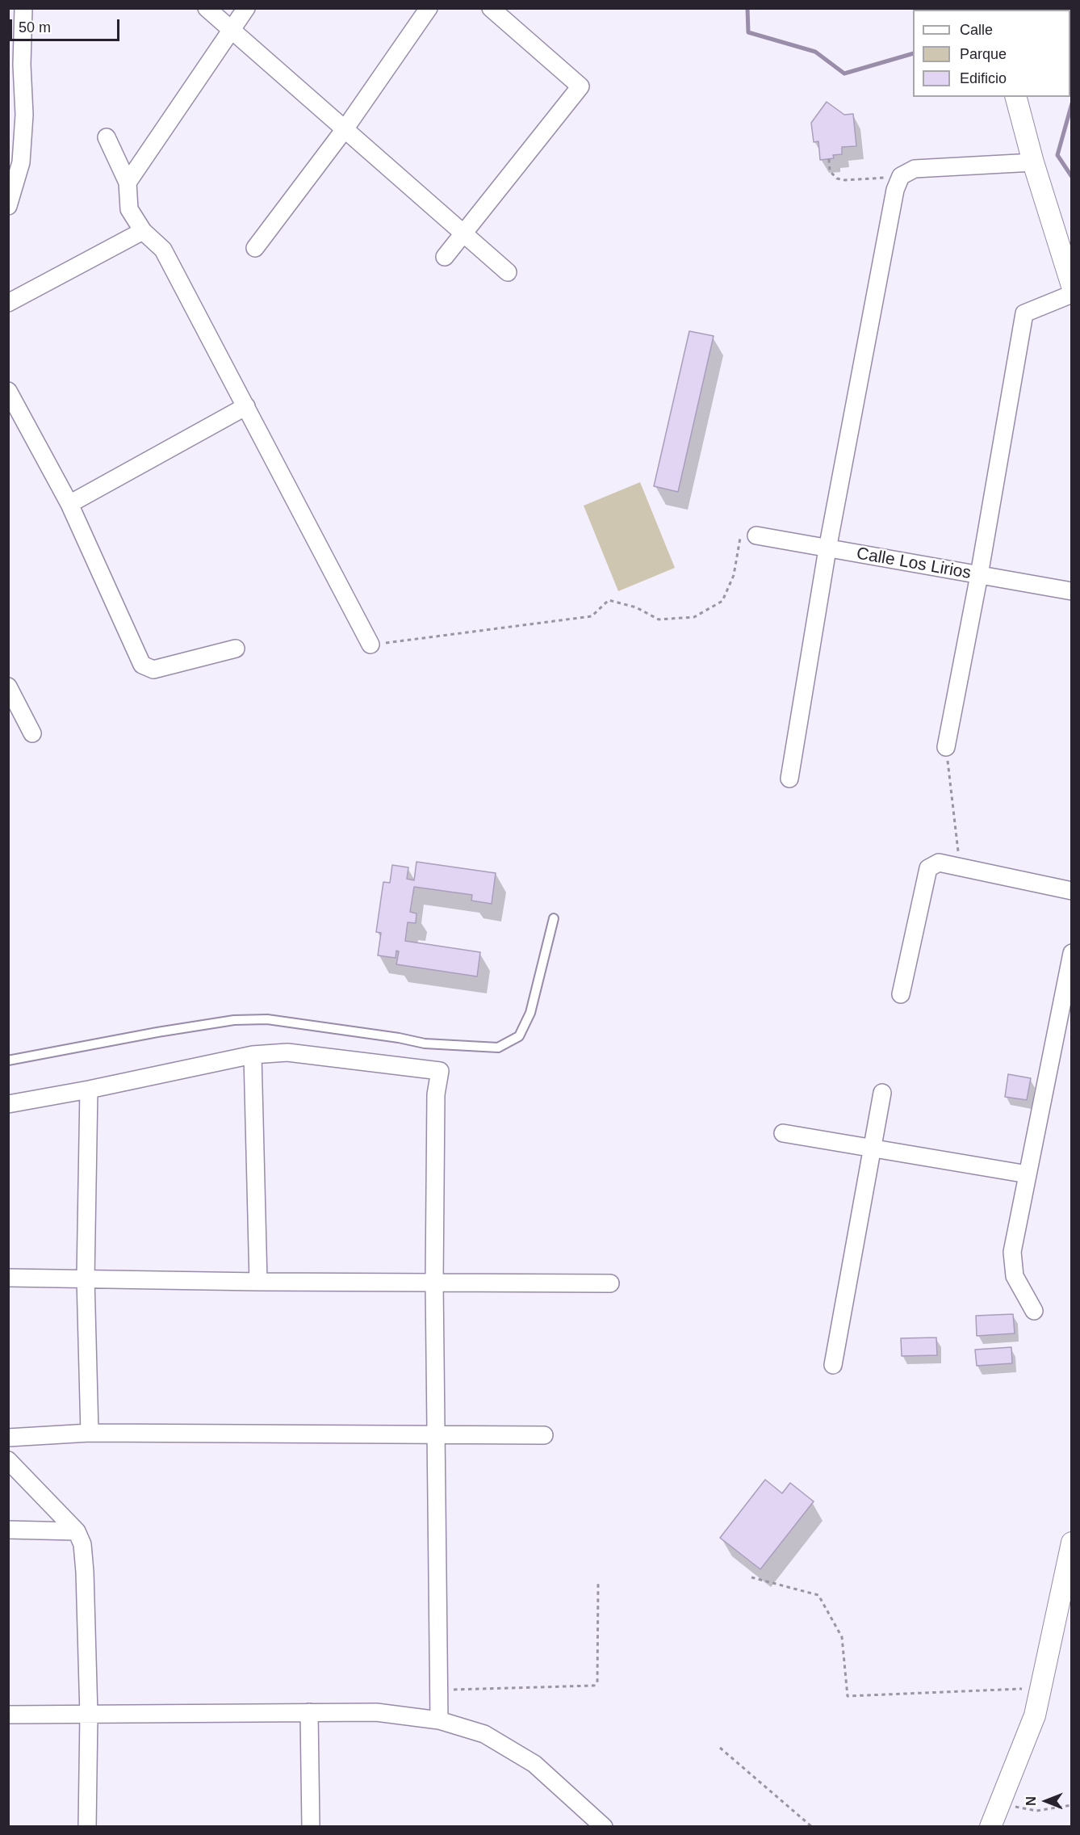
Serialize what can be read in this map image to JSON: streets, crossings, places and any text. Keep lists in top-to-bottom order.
{
  "streets": {
    "street": ["Calle Los Lirios"]
  },
  "legend": ["Calle", "Parque", "Edificio"],
  "scale_bar": "50 m",
  "north": "left"
}
